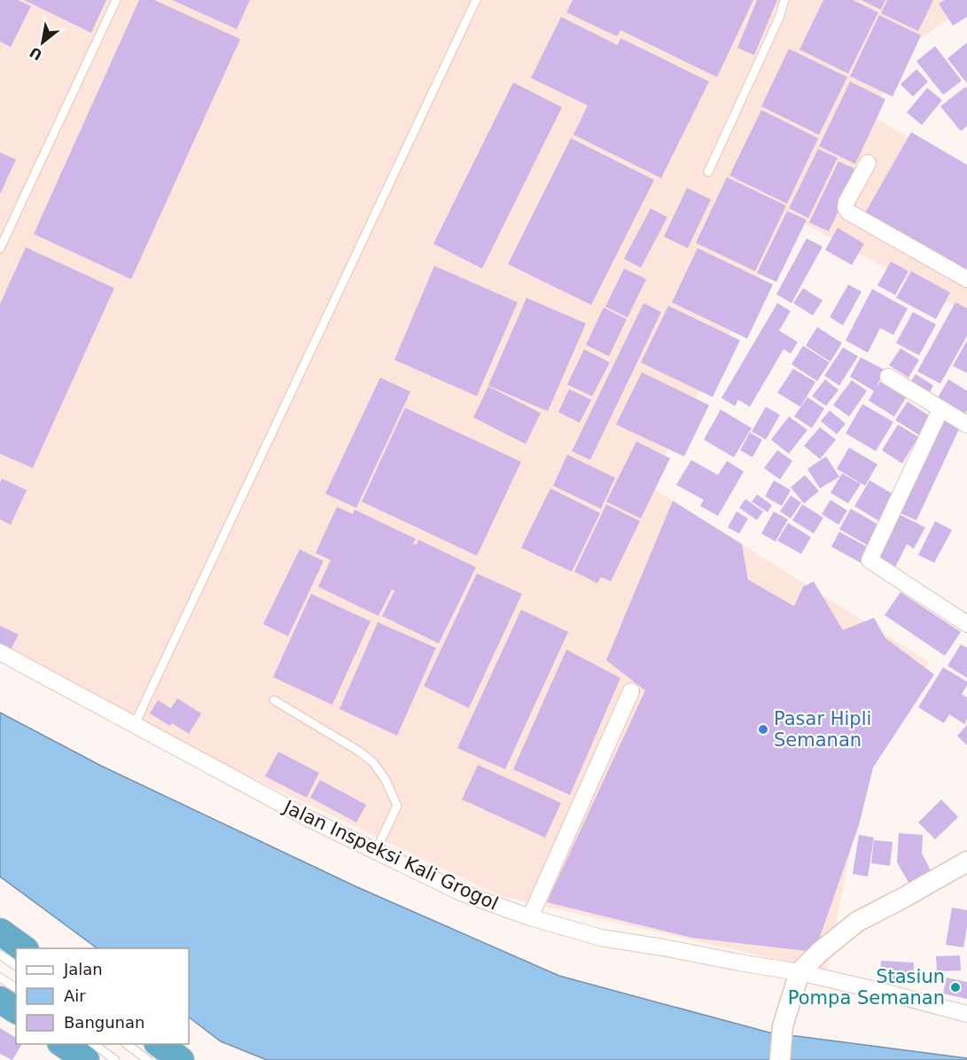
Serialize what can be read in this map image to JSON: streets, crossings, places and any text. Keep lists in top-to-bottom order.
{
  "streets": {
    "street": ["Jalan Inspeksi Kali Grogol"]
  },
  "places": ["Pasar Hipli Semanan", "Stasiun Pompa Semanan"],
  "legend": ["Jalan", "Air", "Bangunan"],
  "north": "bottom left"
}
